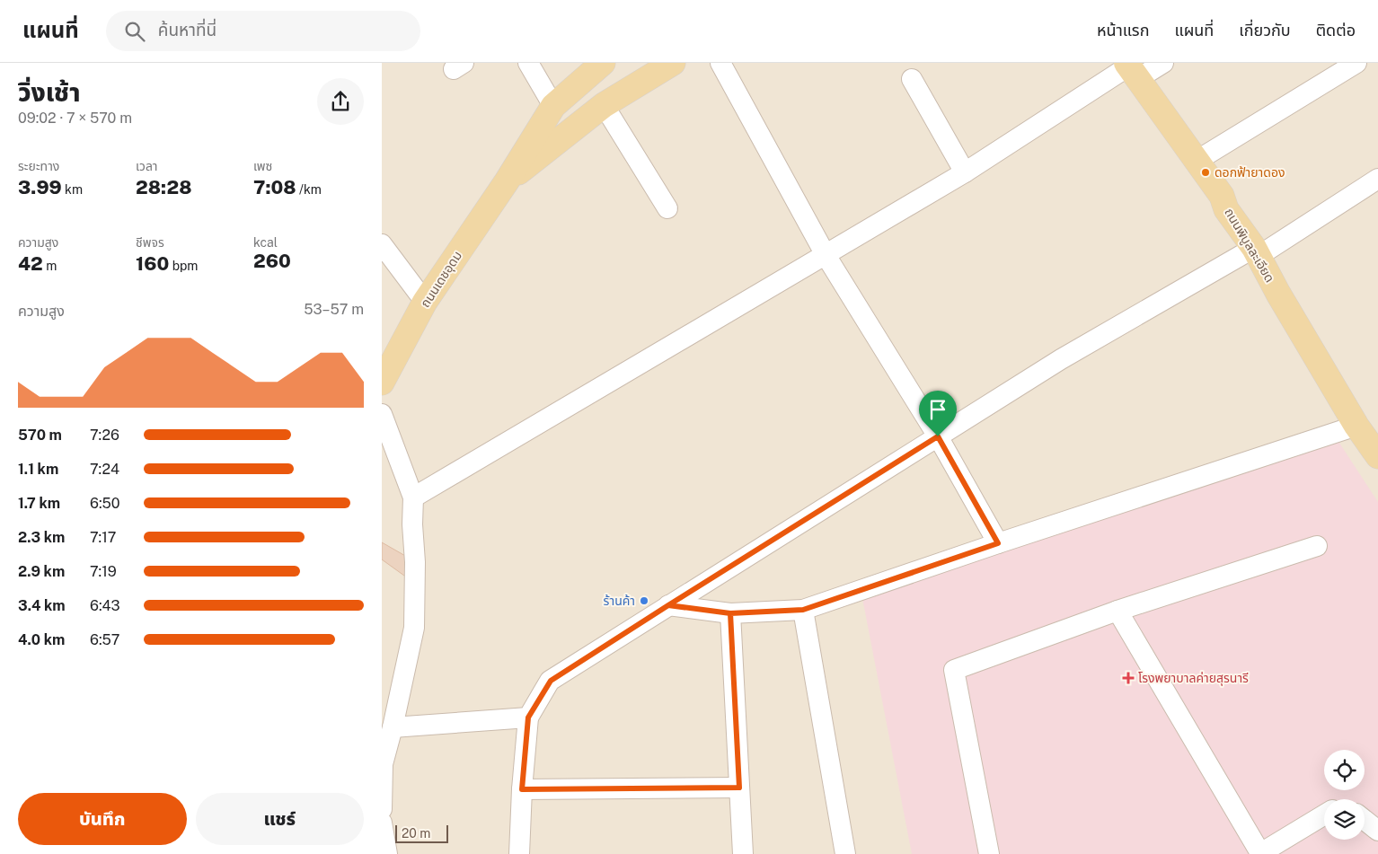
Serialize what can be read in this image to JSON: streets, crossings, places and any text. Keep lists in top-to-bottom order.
{
  "streets": {
    "main road": ["ถนนพิบูลละเอียด", "ถนนเดชอุดม"]
  },
  "places": {
    "other": ["ดอกฟ้ายาดอง", "ร้านค้า"],
    "health": ["โรงพยาบาลค่ายสุรนารี"]
  },
  "scale_bar": "20 m",
  "page": {
    "header": "แผนที่",
    "search": "ค้นหาที่นี่",
    "nav": [
      "หน้าแรก",
      "แผนที่",
      "เกี่ยวกับ",
      "ติดต่อ"
    ],
    "heading": ["วิ่งเช้า", "09:02 · 7 × 570 m"],
    "stats": [
      ["ระยะทาง", "3.99 km"],
      ["เวลา", "28:28"],
      ["เพซ", "7:08 /km"],
      ["ความสูง", "42 m"],
      ["ชีพจร", "160 bpm"],
      ["kcal", "260"]
    ],
    "chart": ["ความสูง", "53–57 m"],
    "list": [
      {
        "name": "570 m",
        "note": "7:26"
      },
      {
        "name": "1.1 km",
        "note": "7:24"
      },
      {
        "name": "1.7 km",
        "note": "6:50"
      },
      {
        "name": "2.3 km",
        "note": "7:17"
      },
      {
        "name": "2.9 km",
        "note": "7:19"
      },
      {
        "name": "3.4 km",
        "note": "6:43"
      },
      {
        "name": "4.0 km",
        "note": "6:57"
      }
    ],
    "buttons": ["บันทึก", "แชร์"],
    "scale": "20 m"
  }
}
